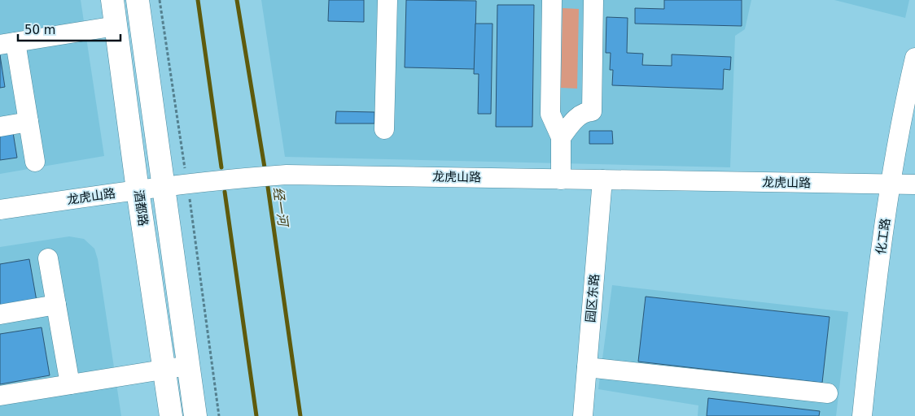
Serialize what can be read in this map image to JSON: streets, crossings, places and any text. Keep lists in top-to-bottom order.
{
  "streets": {
    "main road": ["酒都路"],
    "street": ["龙虎山路", "化工路", "园区东路"]
  },
  "crossings": [
    ["龙虎山路", "酒都路"],
    ["龙虎山路", "化工路"],
    ["龙虎山路", "园区东路"]
  ],
  "water": ["经一河"],
  "scale_bar": "50 m"
}
